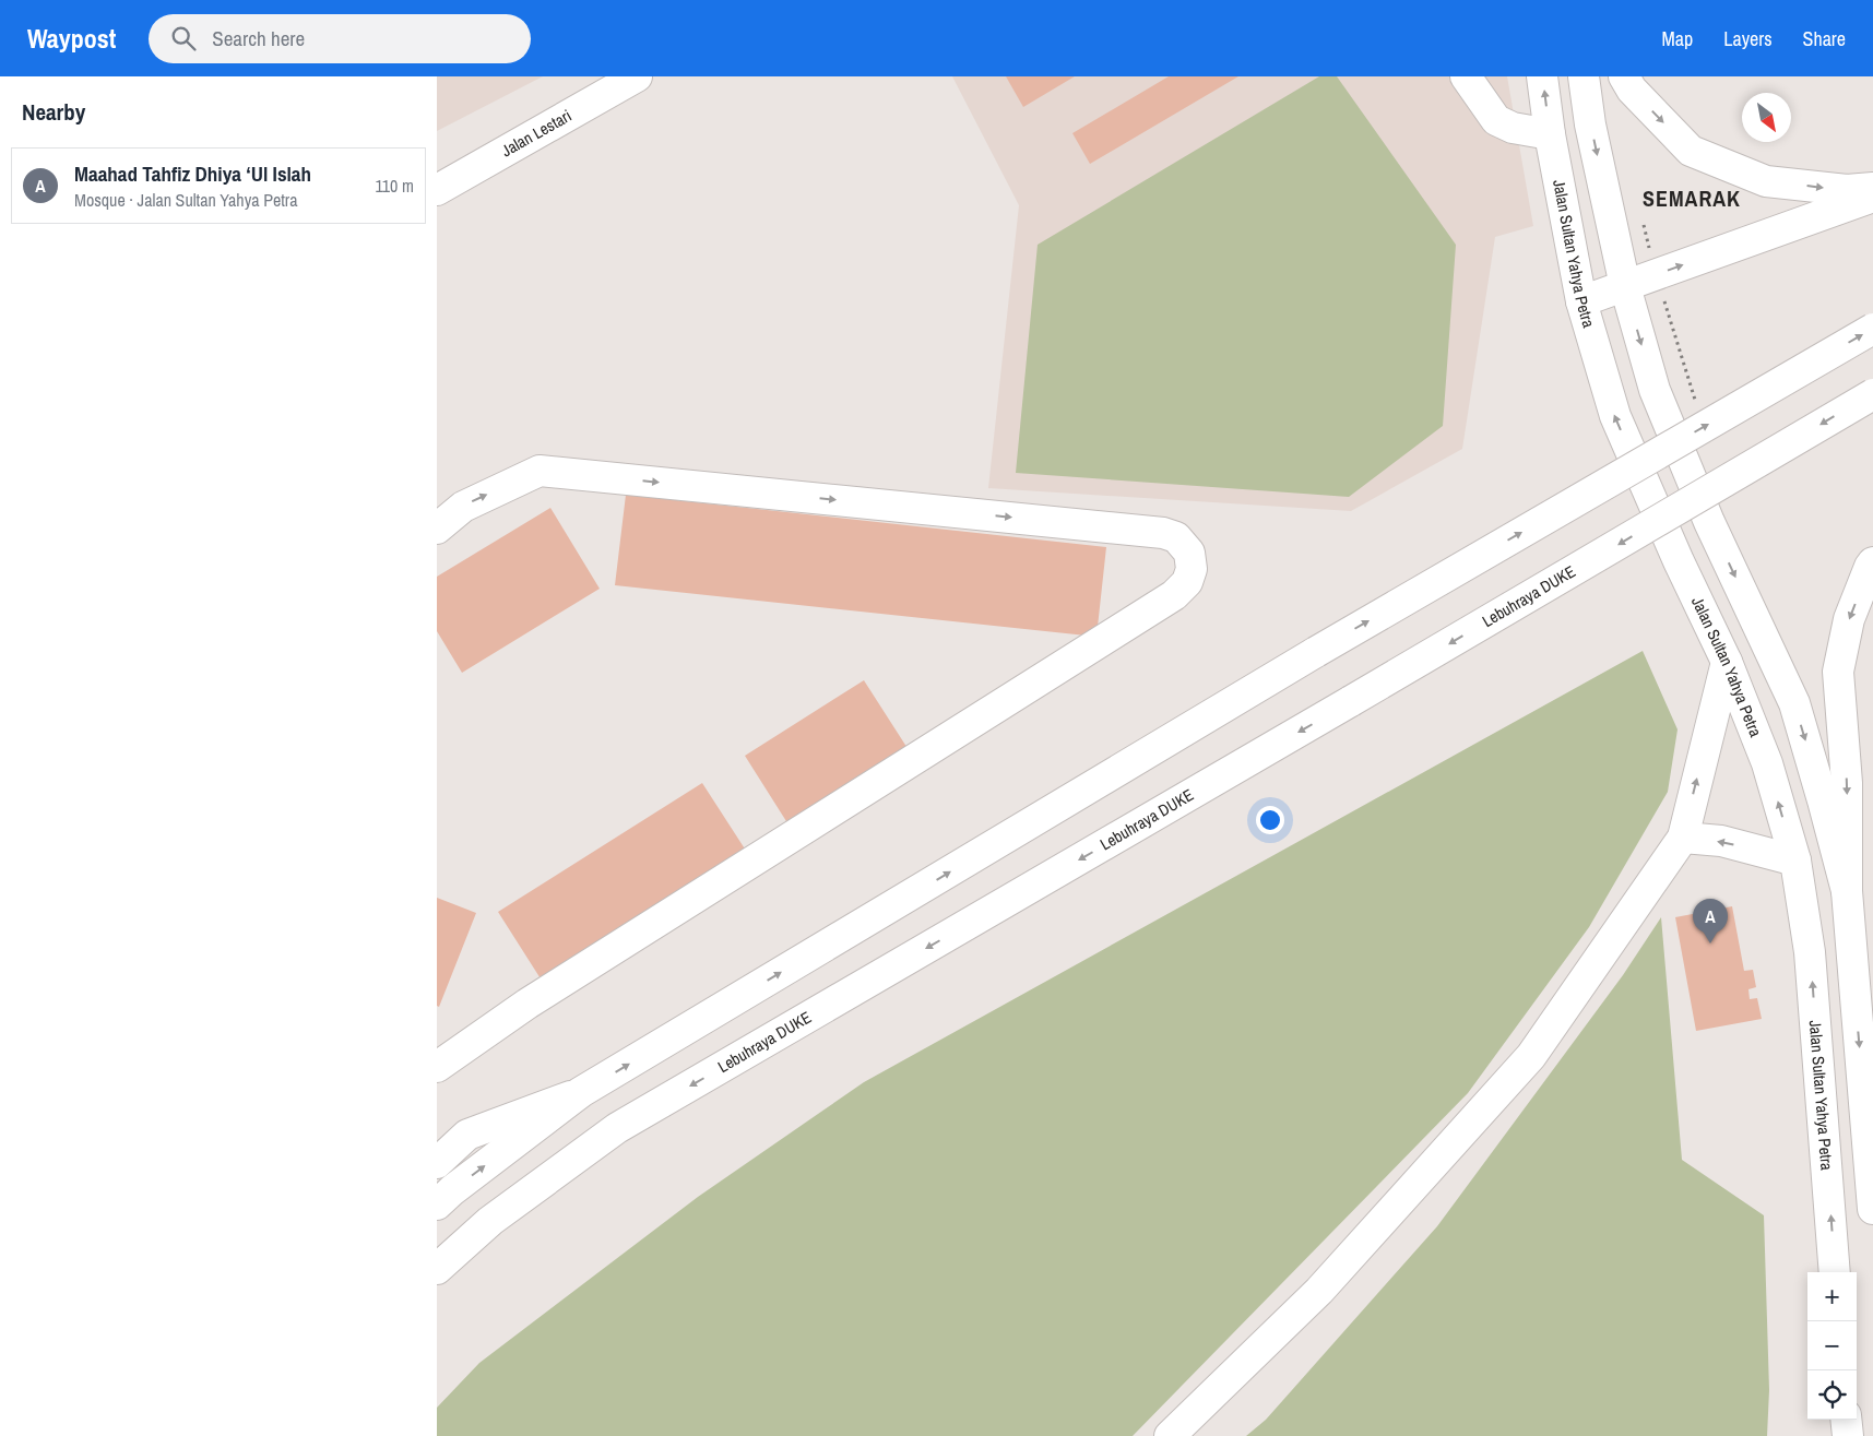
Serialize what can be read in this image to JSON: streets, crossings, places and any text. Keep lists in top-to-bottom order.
{
  "streets": {
    "main road": ["Jalan Lestari", "Jalan Sultan Yahya Petra", "Lebuhraya DUKE"]
  },
  "districts": ["SEMARAK"],
  "north": "bottom right",
  "page": {
    "header": "Waypost",
    "search": "Search here",
    "nav": ["Map", "Layers", "Share"],
    "heading": "Nearby",
    "list": [
      {
        "mark": "A",
        "name": "Maahad Tahfiz Dhiya ‘Ul Islah",
        "note": "Mosque · Jalan Sultan Yahya Petra",
        "value": "110 m"
      }
    ],
    "pins": "A",
    "map_buttons": ["+", "−"]
  }
}
